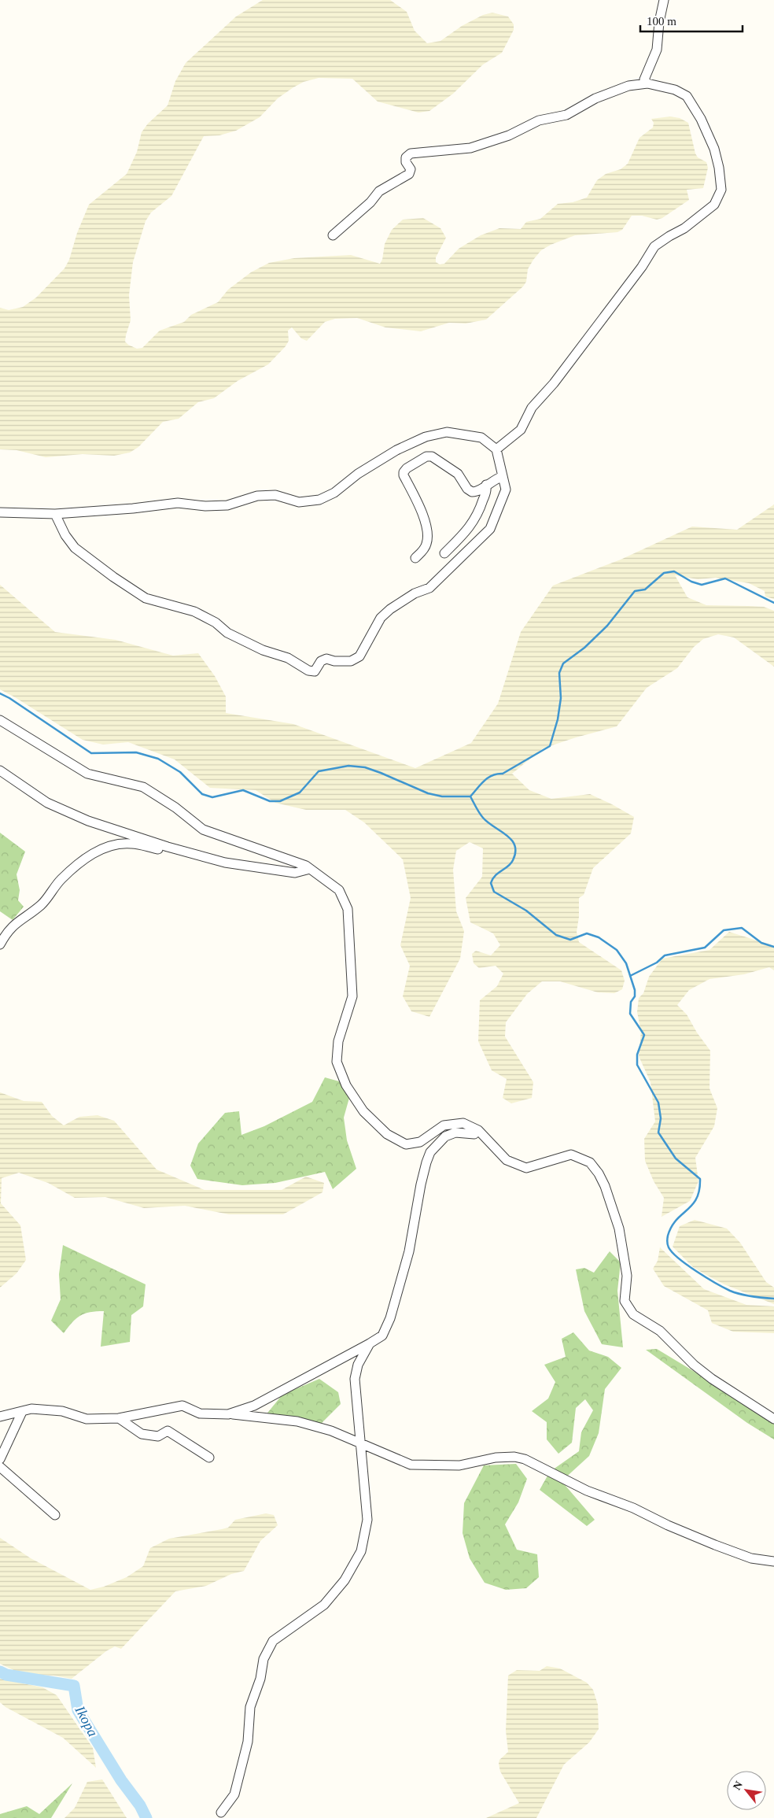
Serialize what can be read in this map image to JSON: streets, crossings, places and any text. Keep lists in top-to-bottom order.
{
  "water": ["Ikopa"],
  "scale_bar": "100 m",
  "north": "top left"
}
